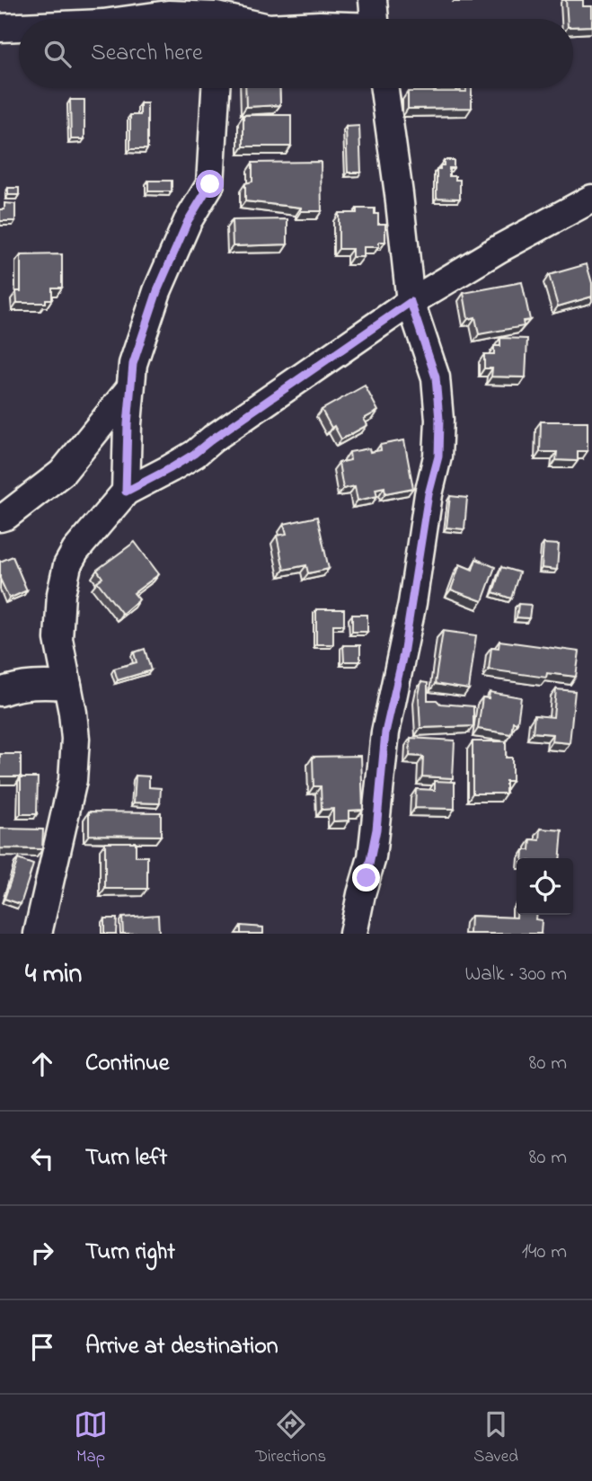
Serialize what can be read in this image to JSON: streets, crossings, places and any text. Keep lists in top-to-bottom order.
{
  "page": {
    "search": "Search here",
    "heading": ["4 min", "Walk · 300 m"],
    "list": [
      ["Continue", "80 m"],
      ["Turn left", "80 m"],
      ["Turn right", "140 m"],
      "Arrive at destination"
    ],
    "nav": ["Map", "Directions", "Saved"]
  }
}
